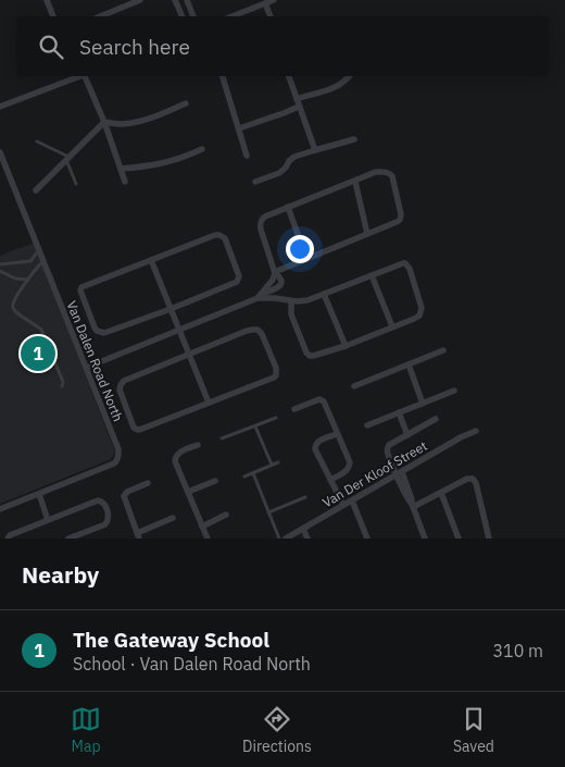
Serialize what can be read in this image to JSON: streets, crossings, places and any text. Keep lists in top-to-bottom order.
{
  "streets": {
    "street": ["Van Dalen Road North", "Van Der Kloof Street"]
  },
  "page": {
    "search": "Search here",
    "pins": "1",
    "heading": "Nearby",
    "list": [
      {
        "mark": "1",
        "name": "The Gateway School",
        "note": "School · Van Dalen Road North",
        "value": "310 m"
      }
    ],
    "nav": ["Map", "Directions", "Saved"]
  }
}
